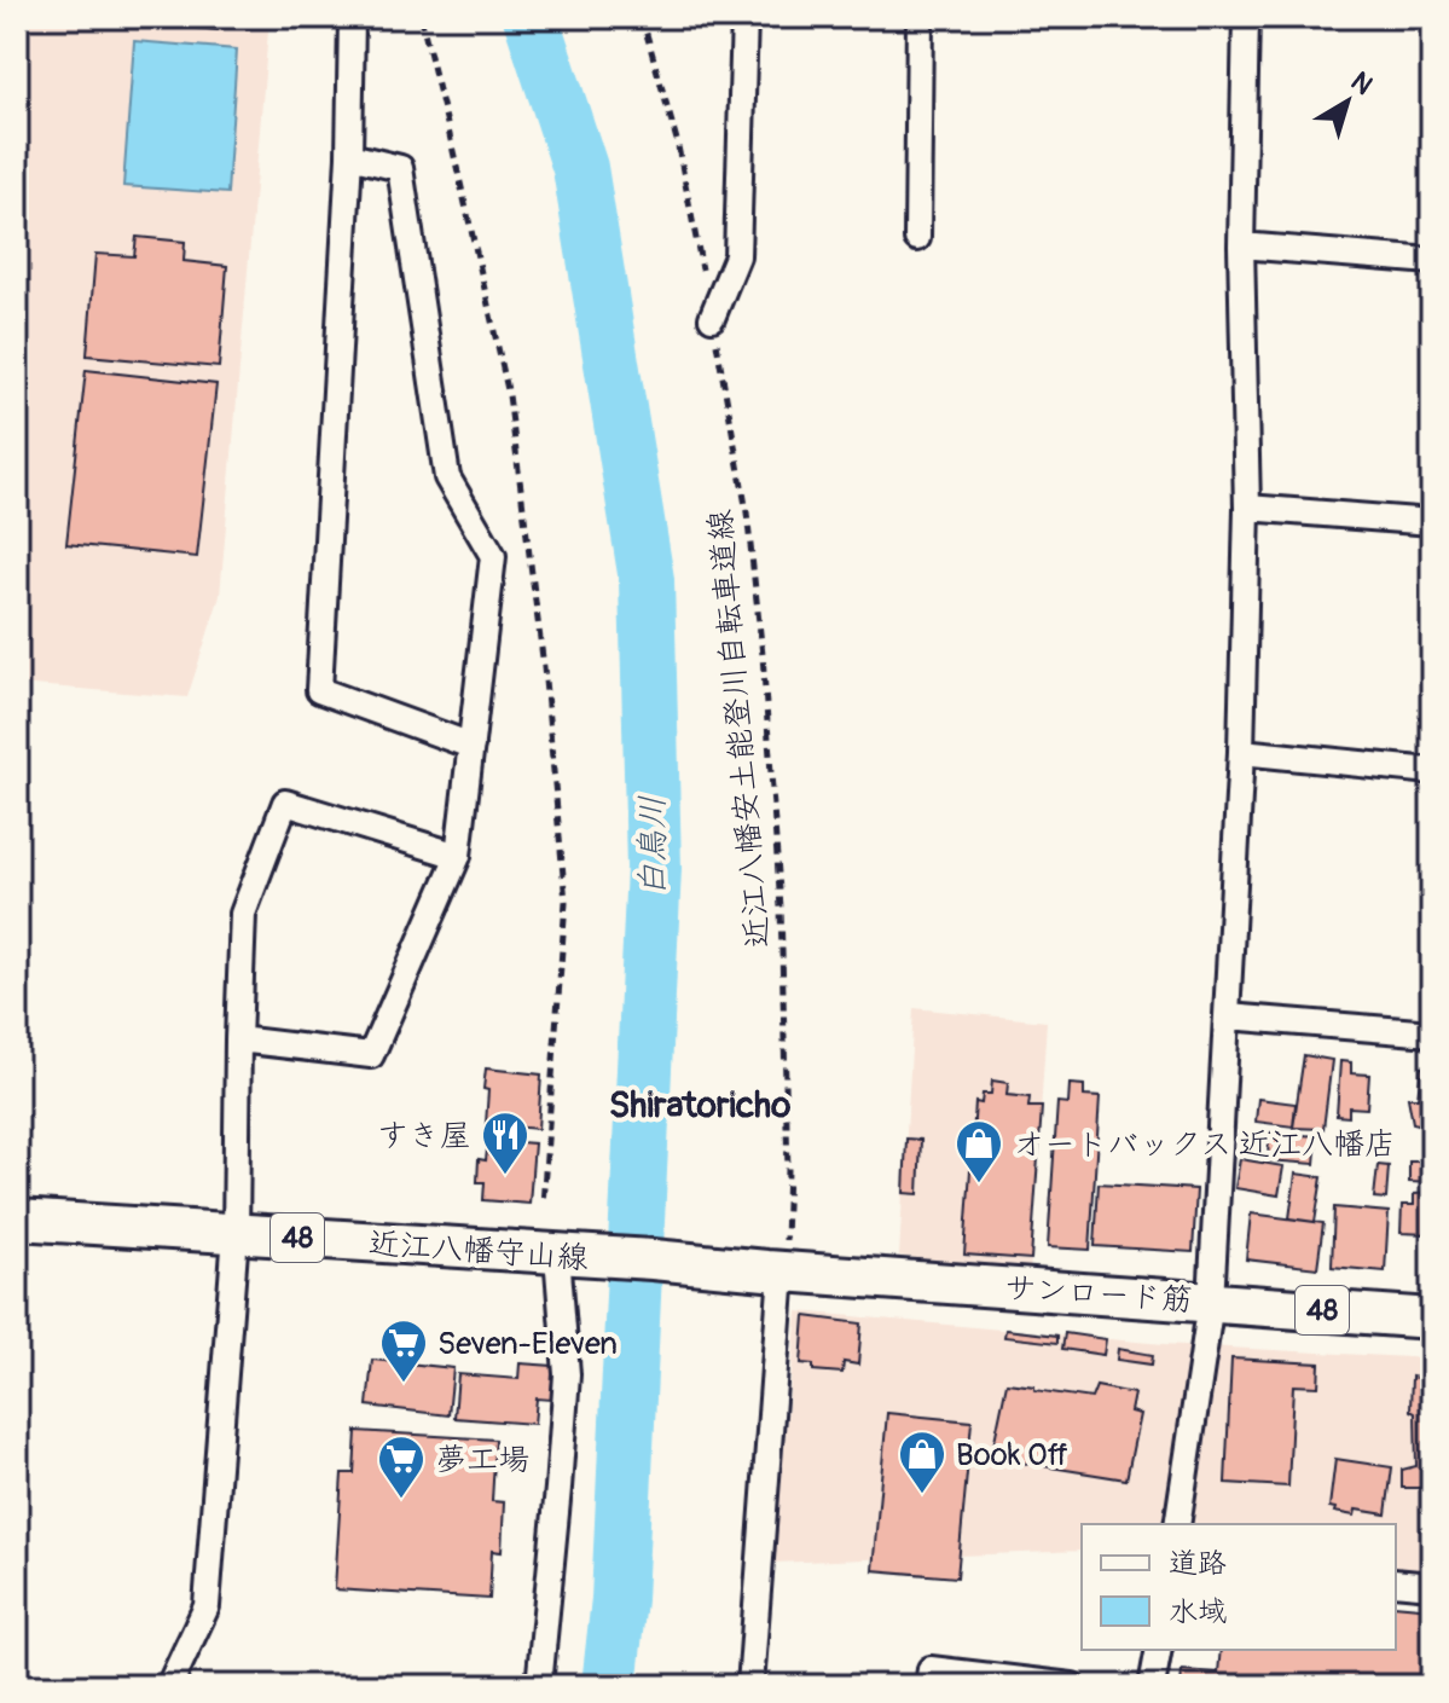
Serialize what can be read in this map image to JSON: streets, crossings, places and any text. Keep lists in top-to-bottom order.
{
  "streets": {
    "main road": ["48", "近江八幡守山線", "サンロード筋"],
    "path": ["近江八幡安土能登川自転車道線"]
  },
  "crossings": [
    ["近江八幡安土能登川自転車道線", "近江八幡守山線"],
    ["近江八幡安土能登川自転車道線", "サンロード筋"],
    ["近江八幡守山線", "サンロード筋"]
  ],
  "districts": ["Shiratoricho"],
  "water": ["白鳥川"],
  "places": {
    "restaurant": ["すき屋"],
    "shop": ["オートバックス 近江八幡店", "Book Off"],
    "supermarket": ["Seven-Eleven", "夢工場"]
  },
  "legend": ["道路", "水域"],
  "north": "top right"
}
